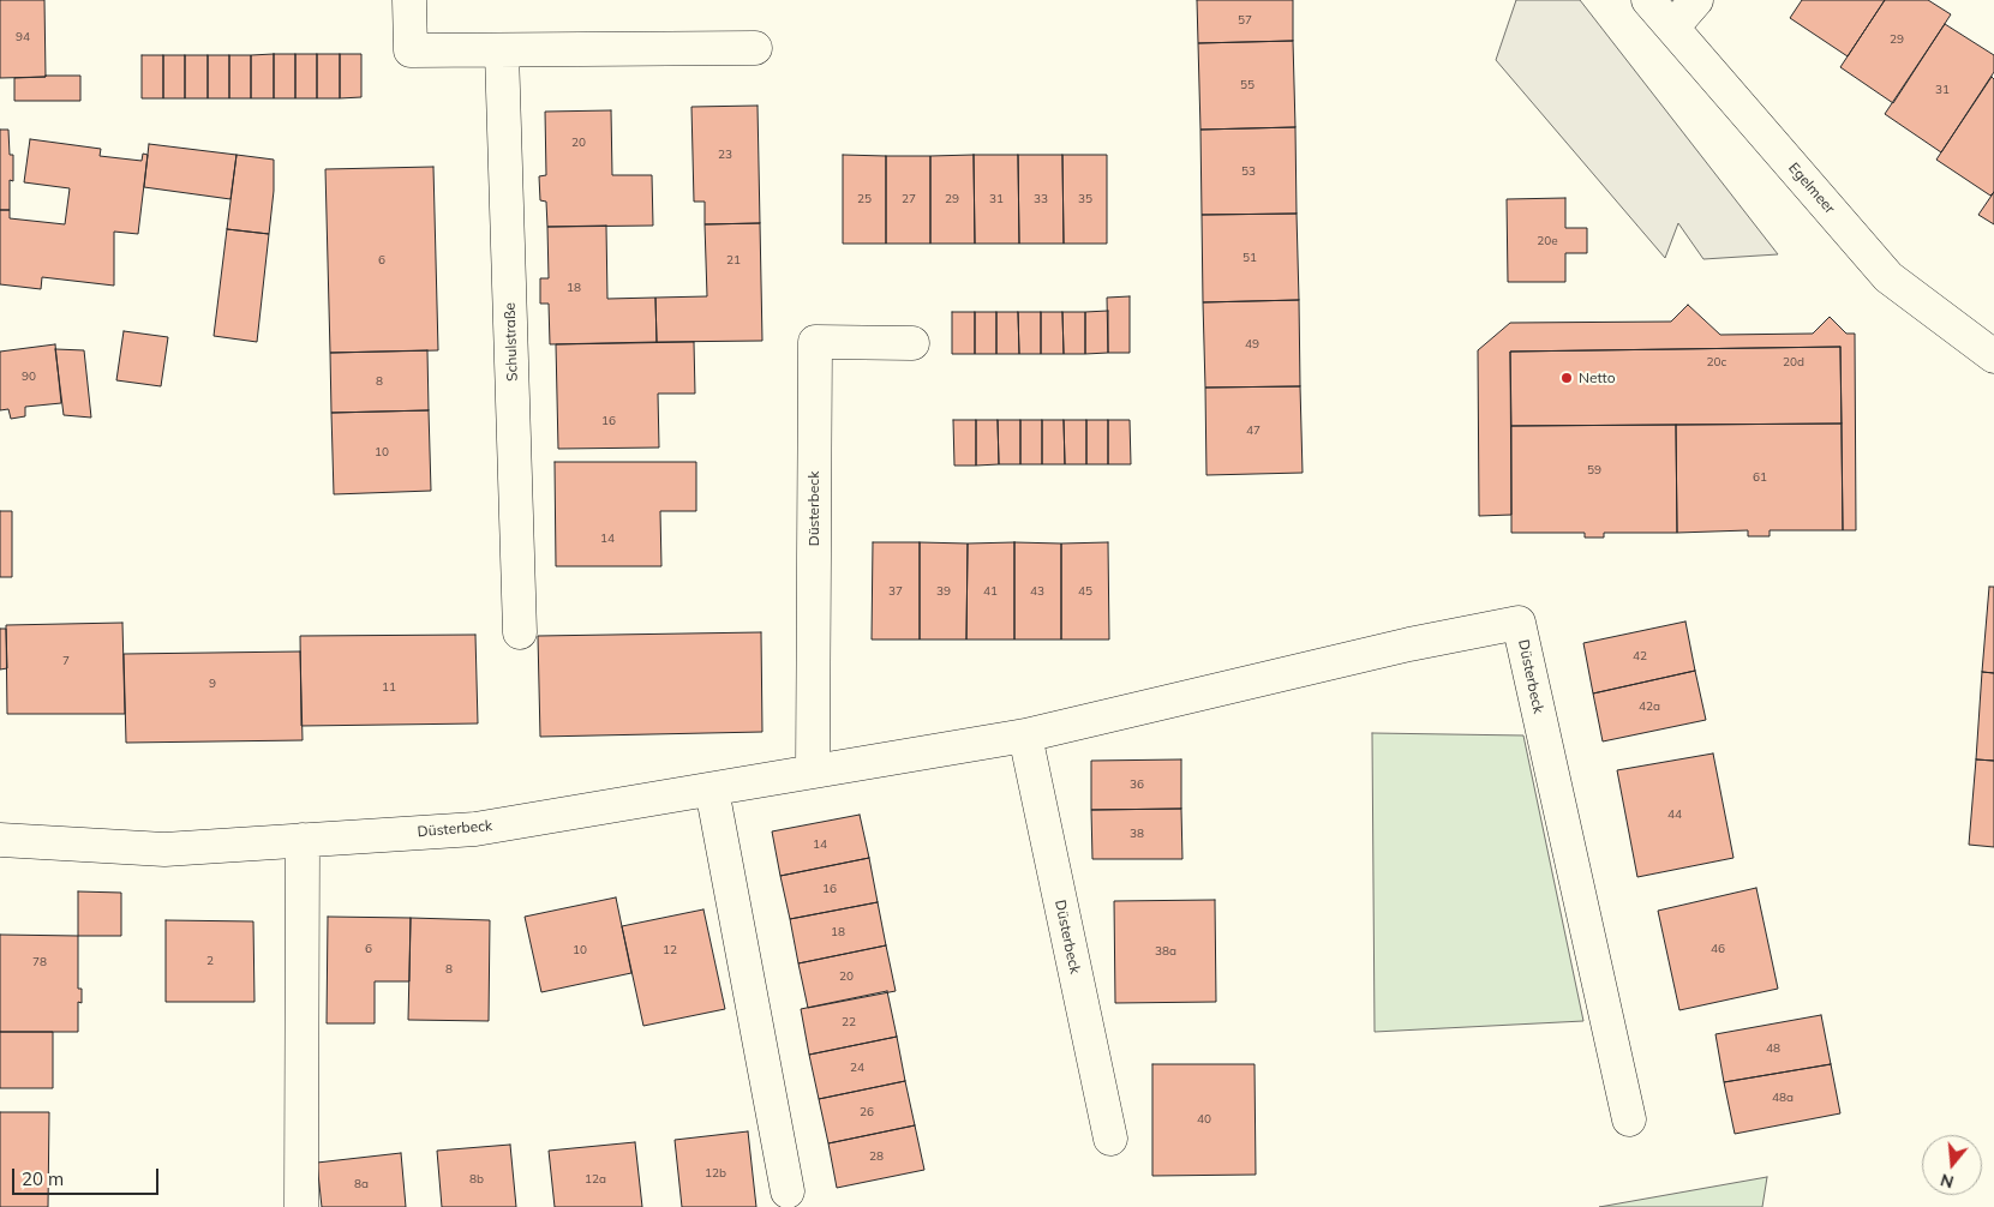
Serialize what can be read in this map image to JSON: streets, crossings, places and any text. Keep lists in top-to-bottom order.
{
  "streets": {
    "street": ["Egelmeer", "Schulstraße", "Düsterbeck"]
  },
  "places": ["Netto"],
  "house_numbers": [
    "57",
    "94",
    "29",
    "55",
    "31",
    "20",
    "23",
    "53",
    "25",
    "27",
    "29",
    "31",
    "33",
    "35",
    "20e",
    "51",
    "6",
    "21",
    "18",
    "49",
    "20c",
    "20d",
    "90",
    "8",
    "16",
    "47",
    "10",
    "59",
    "61",
    "14",
    "37",
    "39",
    "41",
    "43",
    "45",
    "42",
    "7",
    "9",
    "11",
    "42a",
    "36",
    "44",
    "38",
    "14",
    "16",
    "18",
    "6",
    "46",
    "10",
    "12",
    "38a",
    "2",
    "78",
    "8",
    "20",
    "22",
    "48",
    "24",
    "48a",
    "26",
    "40",
    "28",
    "12b",
    "8b",
    "12a",
    "8a"
  ],
  "scale_bar": "20 m",
  "north": "bottom"
}
